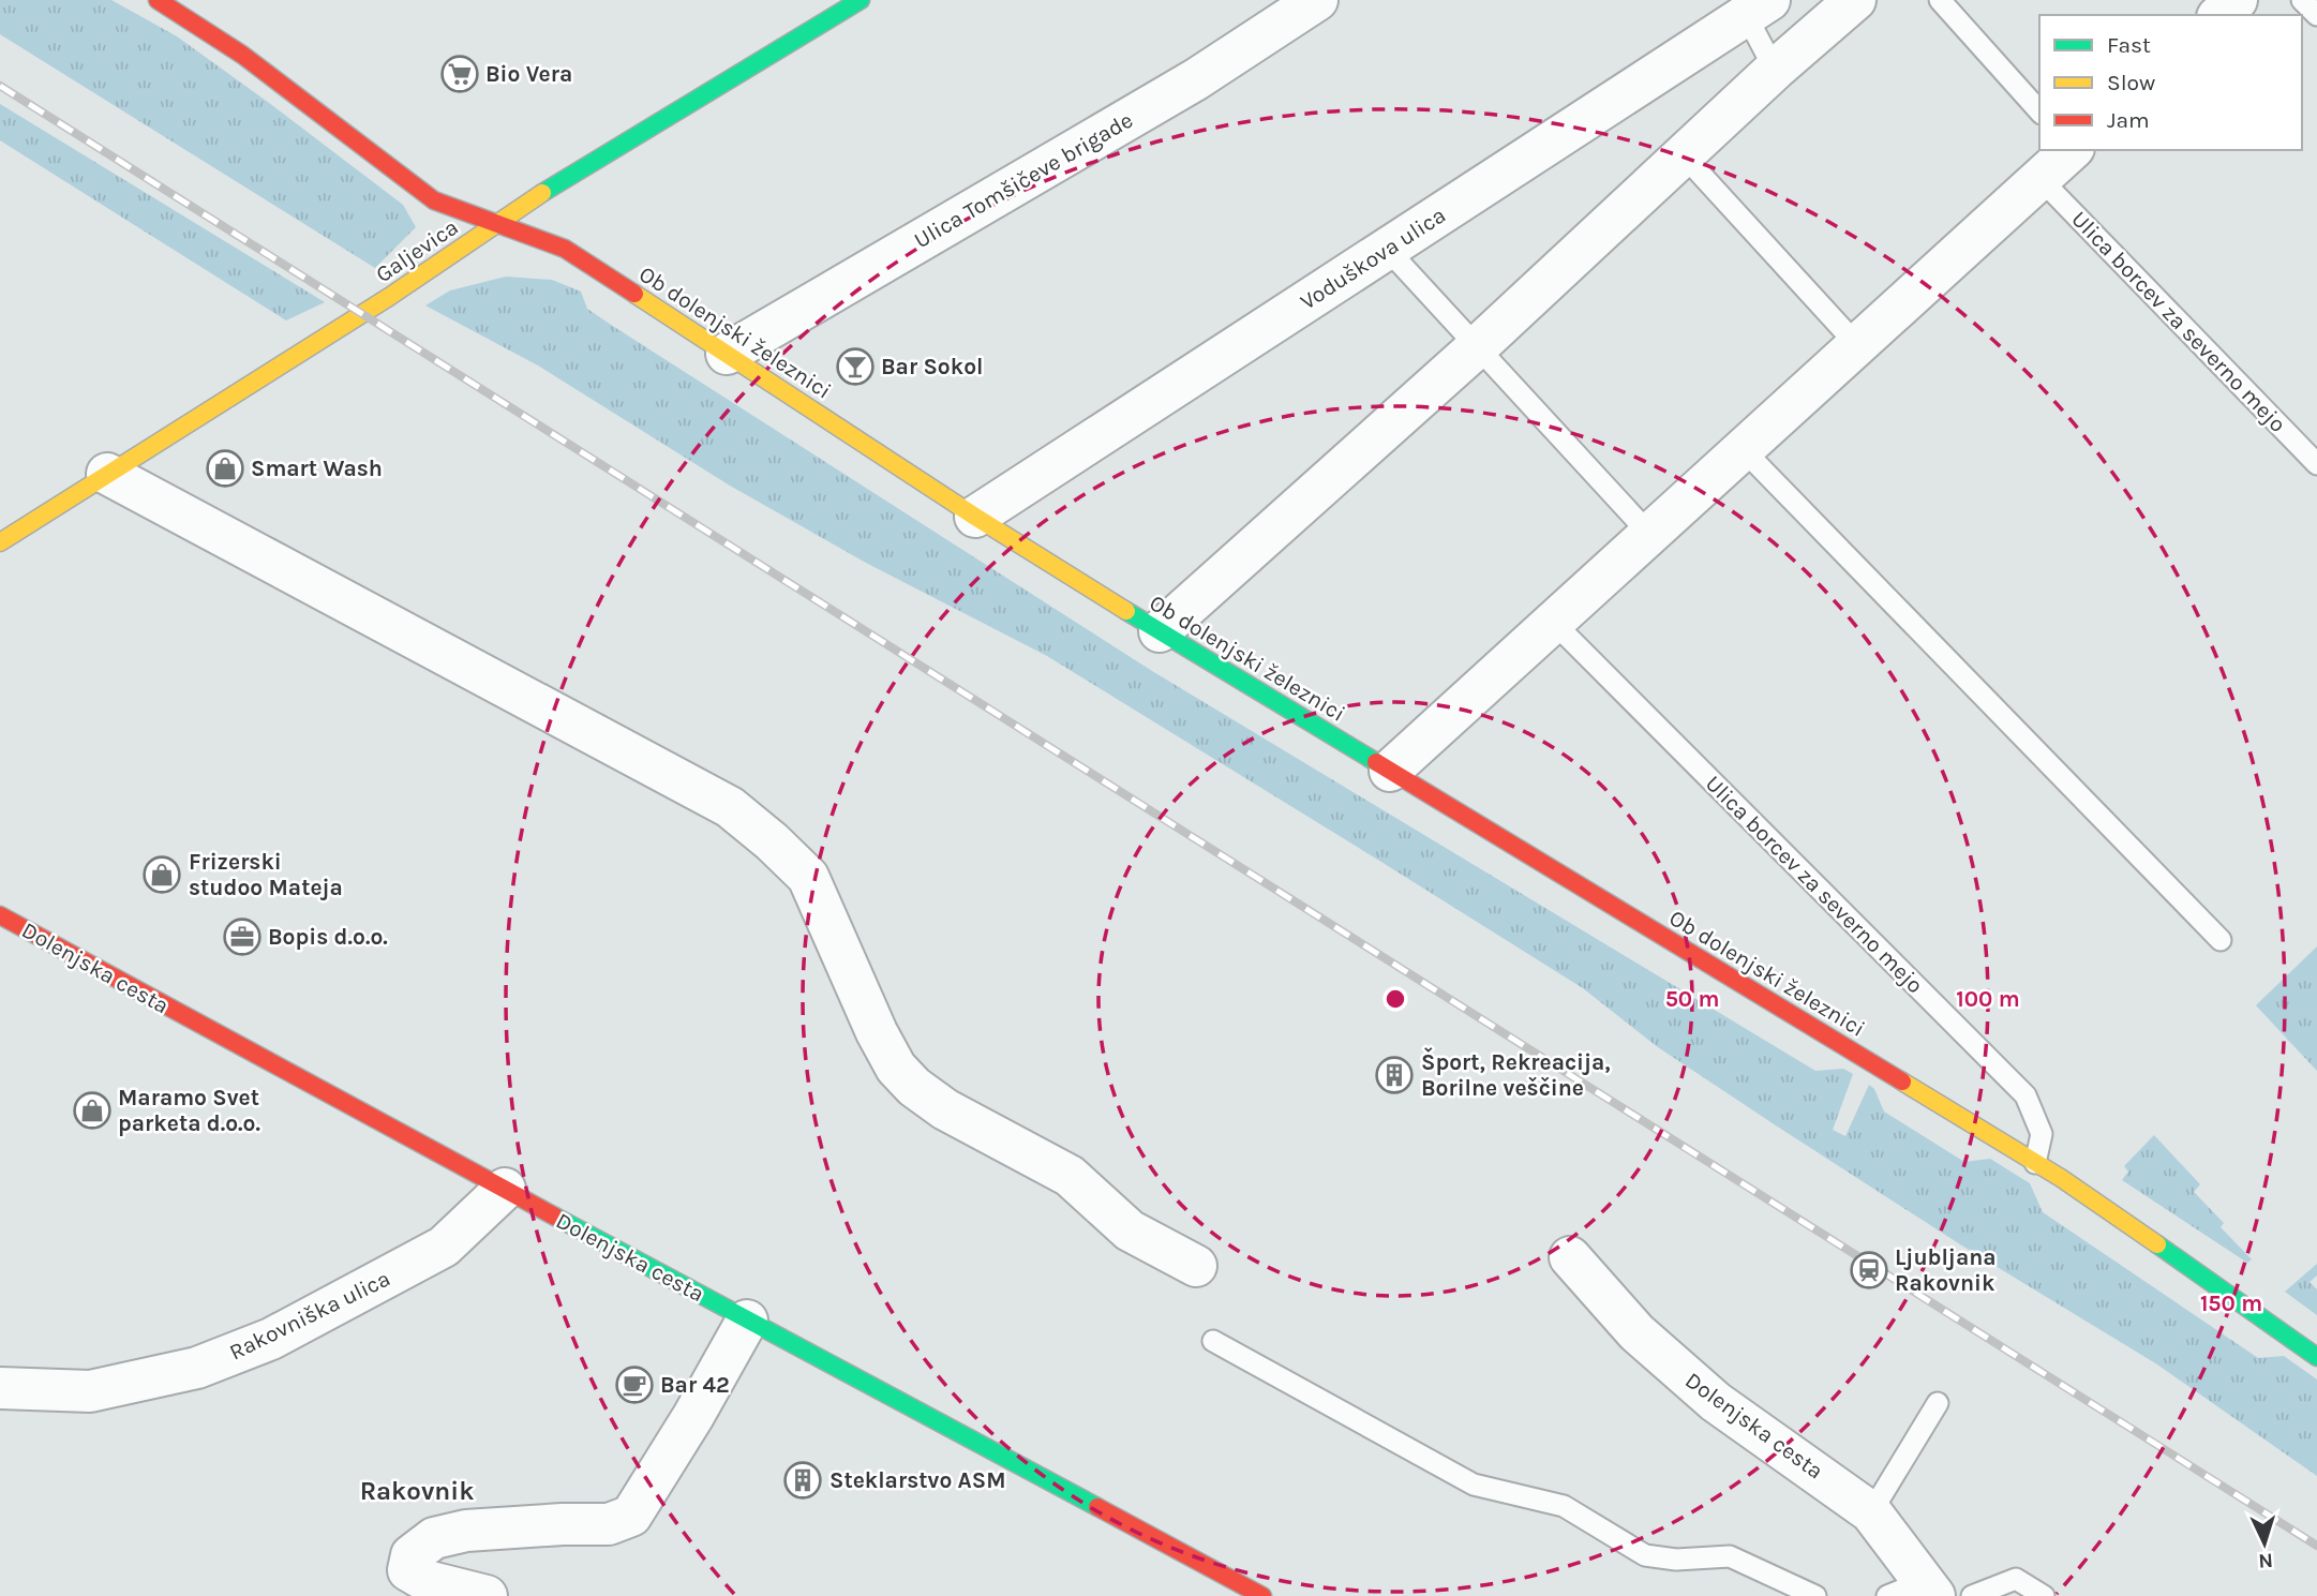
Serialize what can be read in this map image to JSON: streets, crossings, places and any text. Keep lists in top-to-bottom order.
{
  "streets": {
    "street": [
      "Ulica Tomšičeve brigade",
      "Galjevica",
      "Voduškova ulica",
      "Ob dolenjski železnici",
      "Dolenjska cesta",
      "Rakovniška ulica"
    ],
    "lane": ["Ulica borcev za severno mejo"]
  },
  "crossings": [
    ["Ulica Tomšičeve brigade", "Ob dolenjski železnici"],
    ["Galjevica", "Ob dolenjski železnici"],
    ["Voduškova ulica", "Ob dolenjski železnici"],
    ["Ulica borcev za severno mejo", "Ob dolenjski železnici"],
    ["Dolenjska cesta", "Rakovniška ulica"]
  ],
  "districts": ["Rakovnik"],
  "places": {
    "supermarket": ["Bio Vera"],
    "bar": ["Bar Sokol"],
    "shop": ["Smart Wash", "Frizerski studoo Mateja", "Maramo Svet parketa d.o.o."],
    "office": ["Bopis d.o.o."],
    "building": ["Šport, Rekreacija, Borilne veščine", "Steklarstvo ASM"],
    "station": ["Ljubljana Rakovnik"],
    "cafe": ["Bar 42"]
  },
  "legend": ["Fast", "Slow", "Jam"],
  "north": "bottom",
  "rings": ["50 m", "100 m", "150 m"]
}
